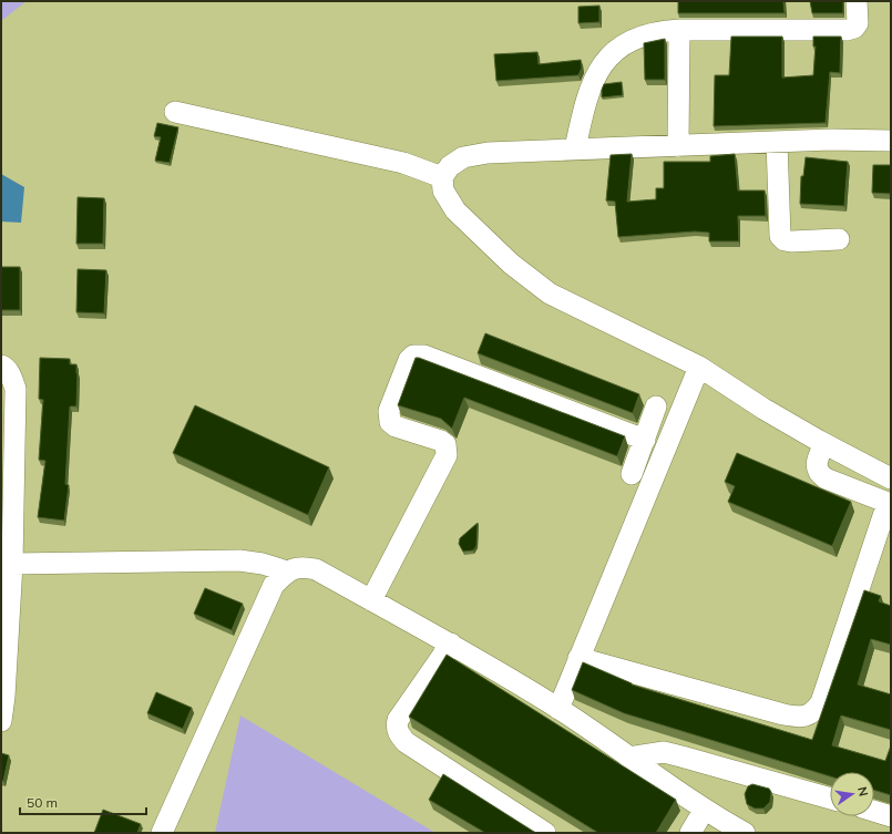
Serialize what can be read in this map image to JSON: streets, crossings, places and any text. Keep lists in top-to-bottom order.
{
  "scale_bar": "50 m",
  "north": "right"
}
